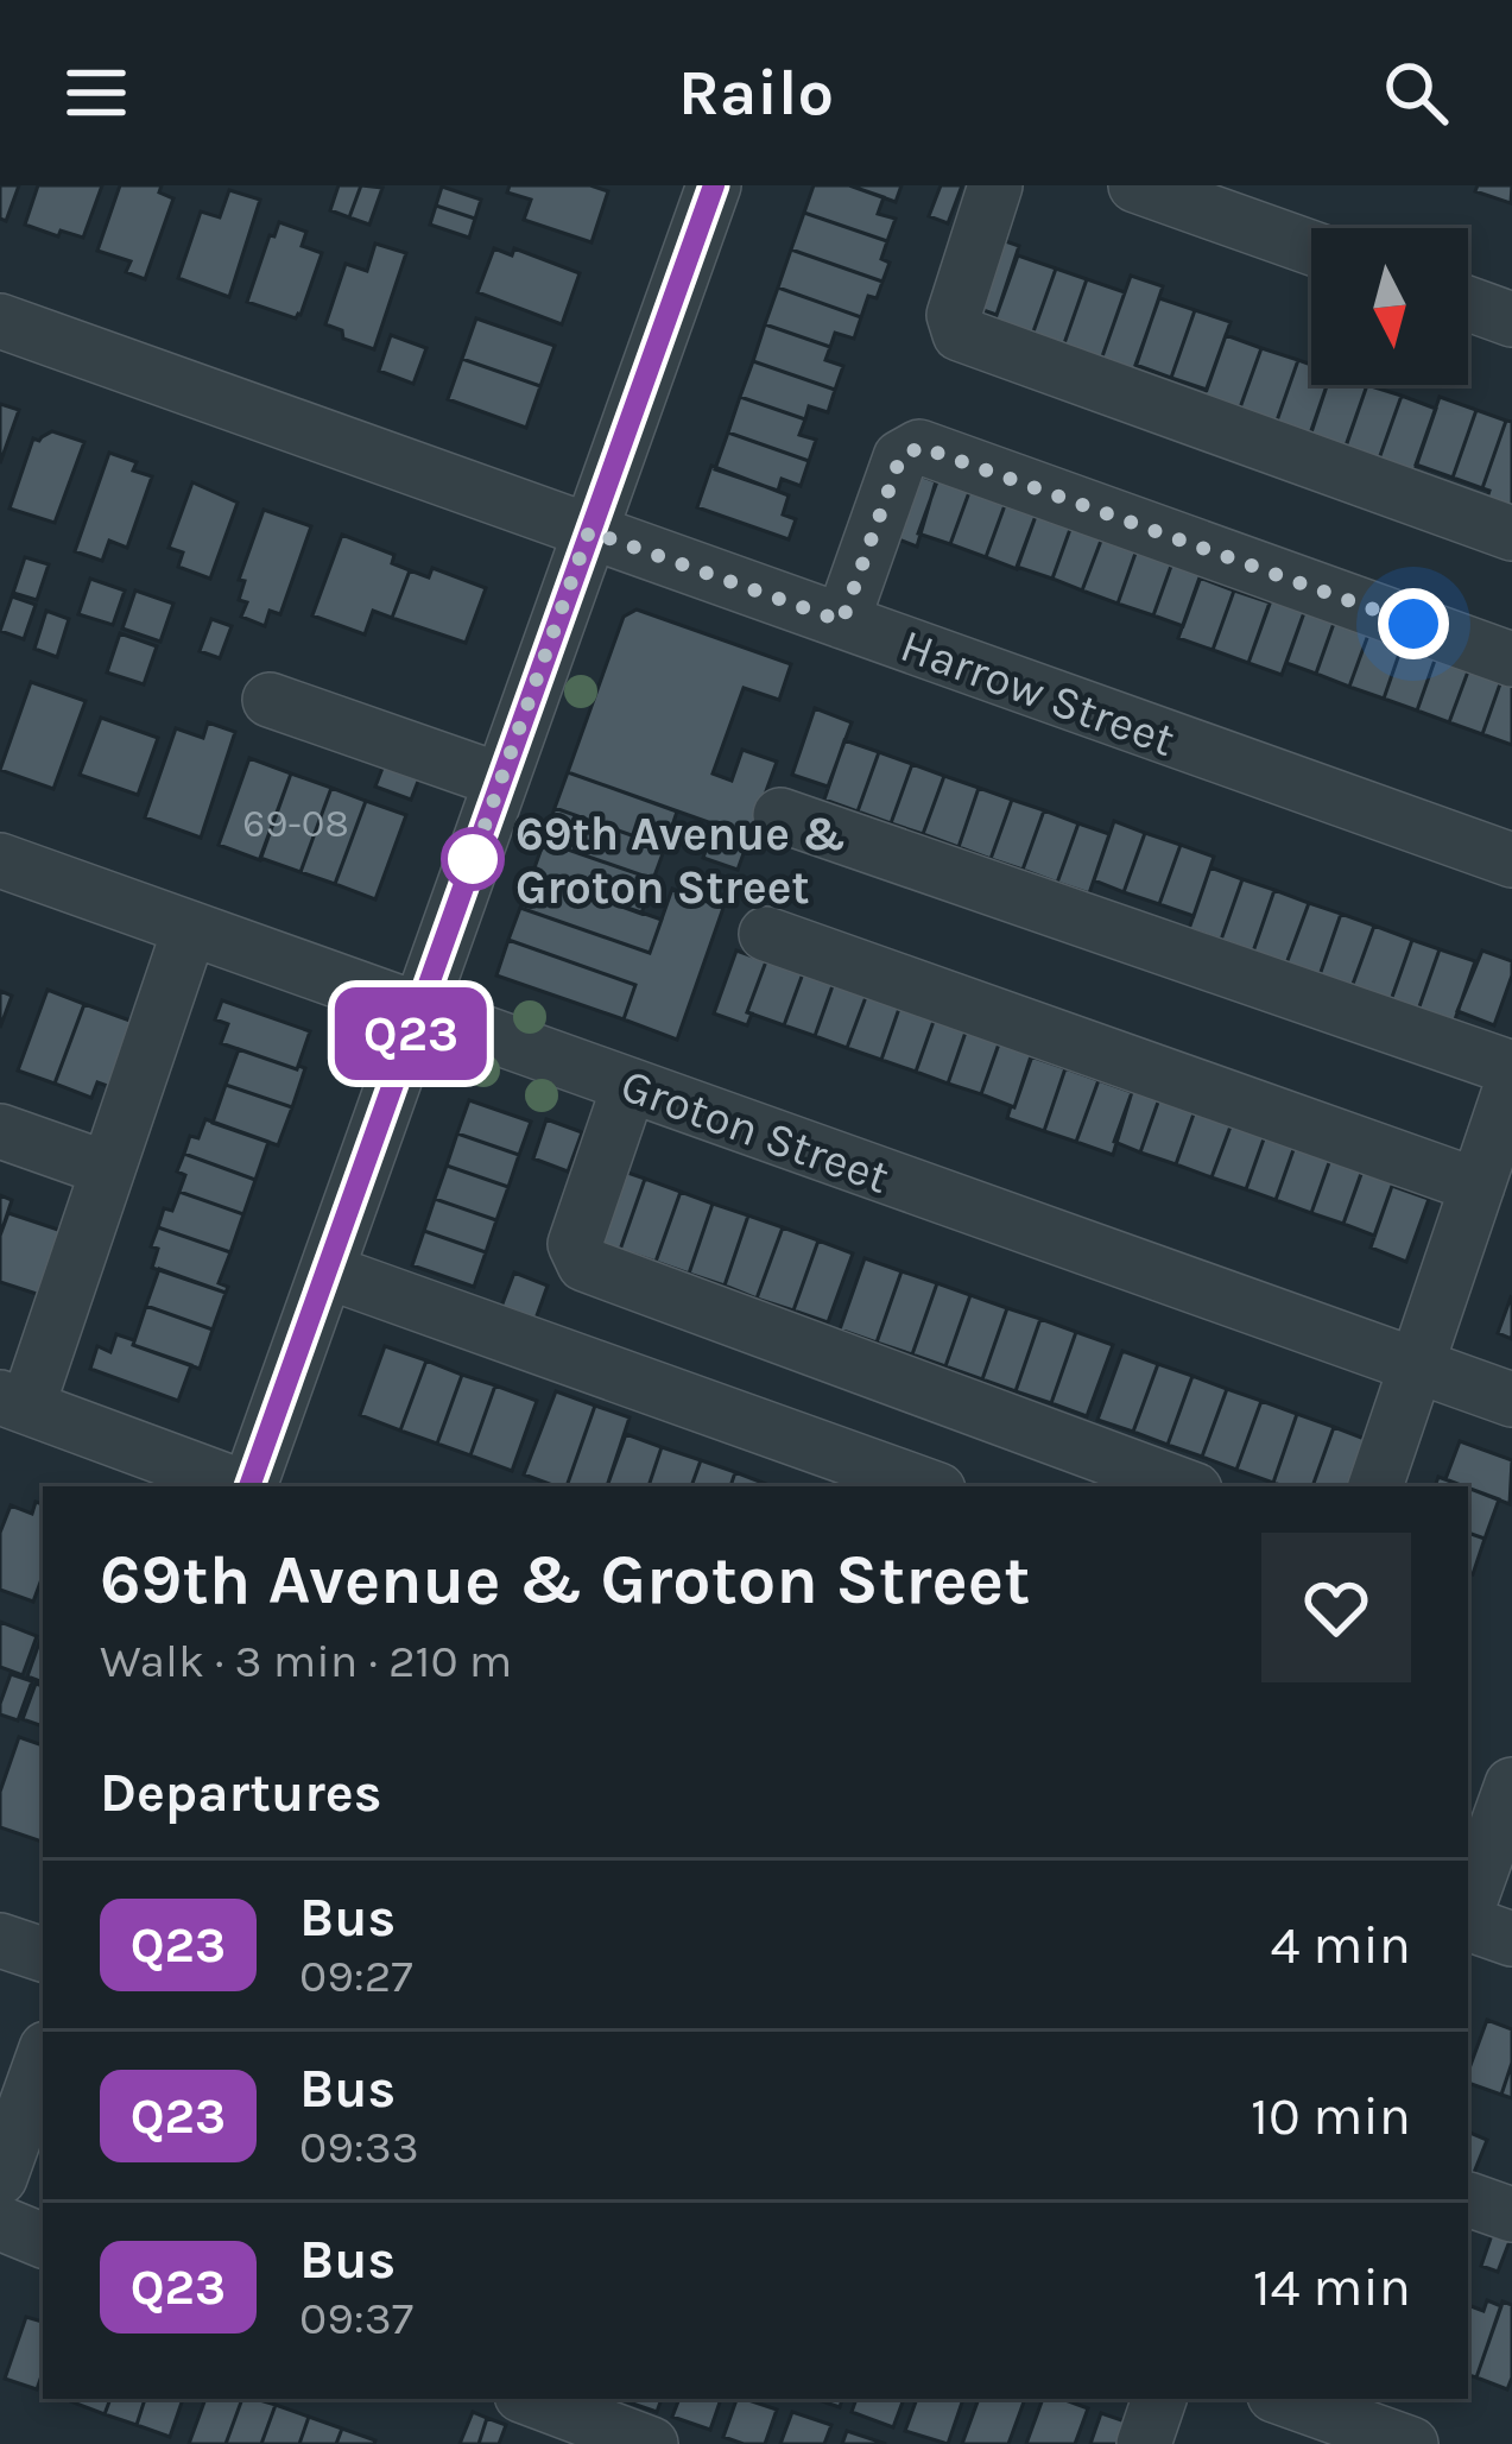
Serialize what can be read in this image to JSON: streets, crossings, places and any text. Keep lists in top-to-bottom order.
{
  "streets": {
    "street": ["Harrow Street", "Groton Street"]
  },
  "places": ["69th Avenue & Groton Street"],
  "lines": ["bus line Q23"],
  "house_numbers": ["69-08"],
  "north": "bottom",
  "page": {
    "header": "Railo",
    "on_map": "Q23",
    "heading": [
      ["69th Avenue & Groton Street", "Walk · 3 min · 210 m"],
      "Departures"
    ],
    "list": [
      {
        "mark": "Q23",
        "name": "Bus",
        "note": "09:27",
        "value": "4 min"
      },
      {
        "mark": "Q23",
        "name": "Bus",
        "note": "09:33",
        "value": "10 min"
      },
      {
        "mark": "Q23",
        "name": "Bus",
        "note": "09:37",
        "value": "14 min"
      }
    ]
  }
}
